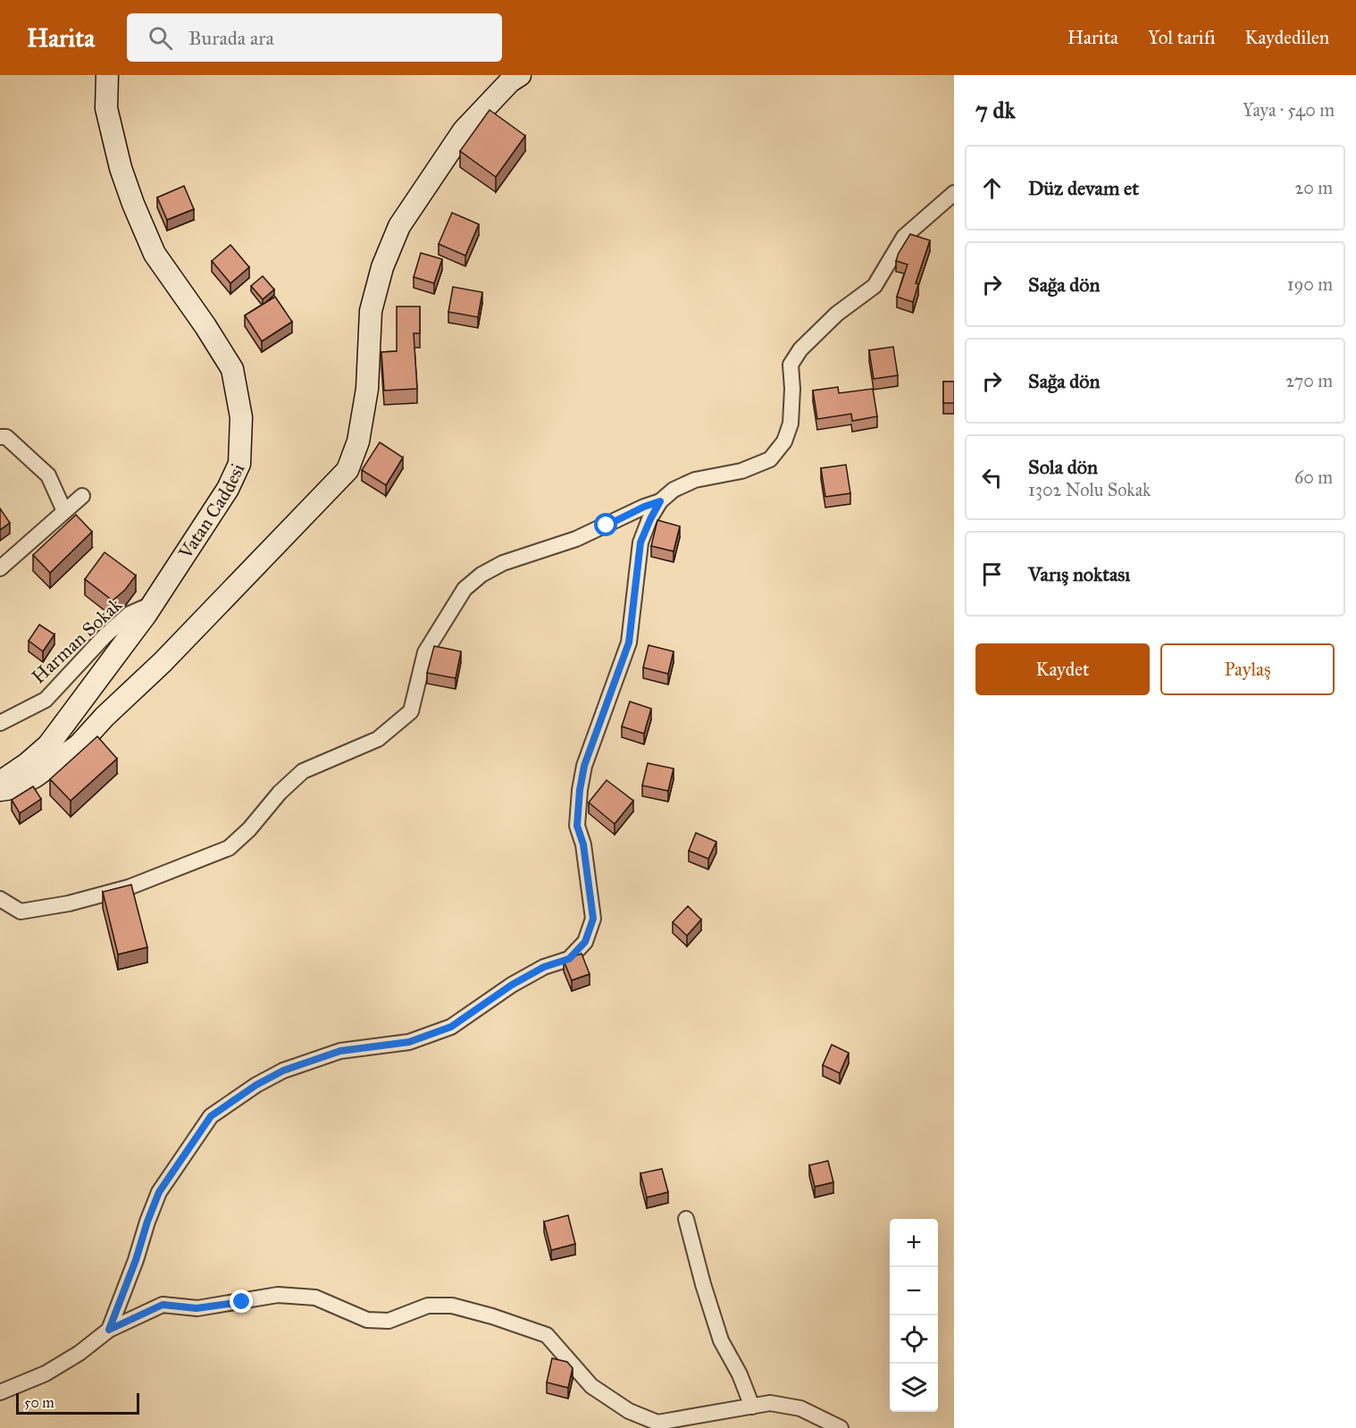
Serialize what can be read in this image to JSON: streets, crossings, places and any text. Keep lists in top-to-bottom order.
{
  "streets": {
    "street": ["Vatan Caddesi", "Harman Sokak"]
  },
  "crossings": [
    ["Vatan Caddesi", "Harman Sokak"]
  ],
  "scale_bar": "50 m",
  "page": {
    "header": "Harita",
    "search": "Burada ara",
    "nav": ["Harita", "Yol tarifi", "Kaydedilen"],
    "heading": ["7 dk", "Yaya · 540 m"],
    "list": [
      ["Düz devam et", "20 m"],
      ["Sağa dön", "190 m"],
      ["Sağa dön", "270 m"],
      ["Sola dön", "1302 Nolu Sokak", "60 m"],
      "Varış noktası"
    ],
    "buttons": ["Kaydet", "Paylaş"],
    "map_buttons": ["+", "−"],
    "scale": "50 m"
  }
}
